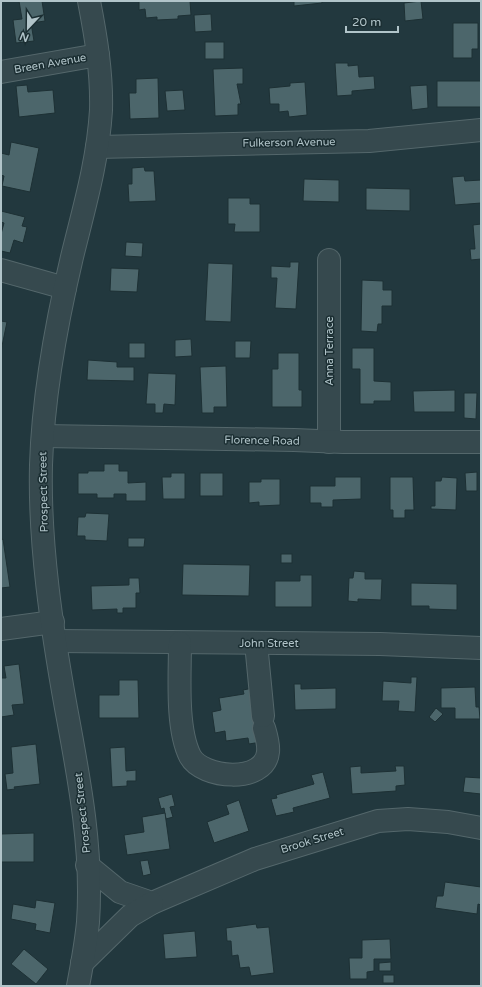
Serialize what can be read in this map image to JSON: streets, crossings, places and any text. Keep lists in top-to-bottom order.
{
  "streets": {
    "street": [
      "Breen Avenue",
      "Fulkerson Avenue",
      "Anna Terrace",
      "Florence Road",
      "Prospect Street",
      "John Street",
      "Brook Street"
    ]
  },
  "crossings": [
    ["Breen Avenue", "Prospect Street"],
    ["Fulkerson Avenue", "Prospect Street"],
    ["Anna Terrace", "Florence Road"],
    ["Florence Road", "Prospect Street"],
    ["Prospect Street", "John Street"],
    ["Prospect Street", "Brook Street"]
  ],
  "scale_bar": "20 m",
  "north": "bottom"
}
